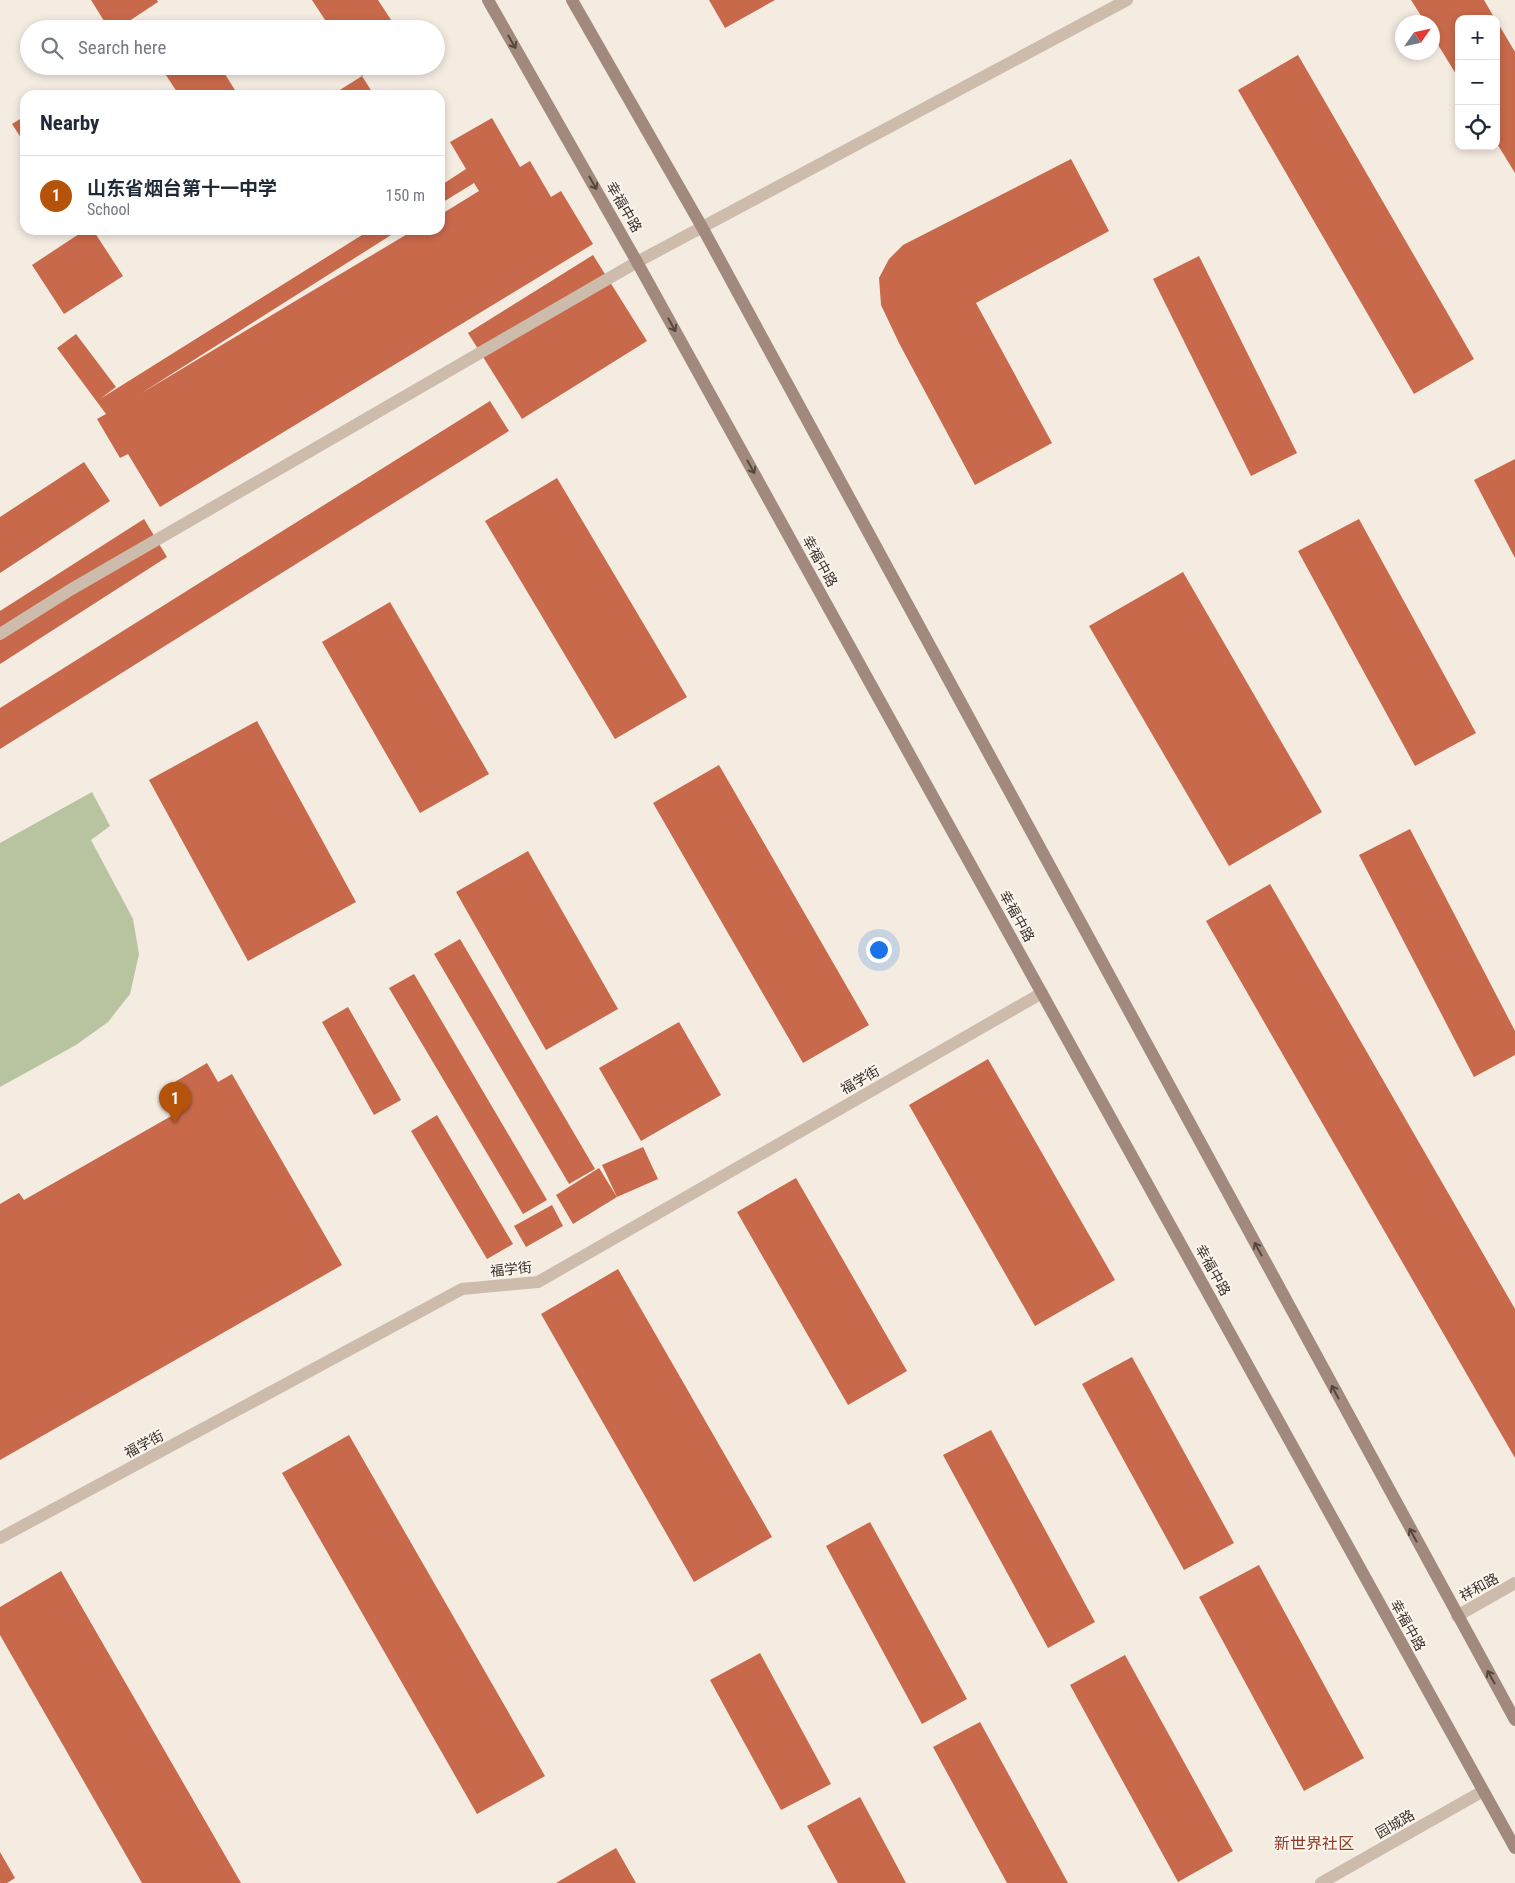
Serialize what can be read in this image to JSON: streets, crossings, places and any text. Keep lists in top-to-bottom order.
{
  "streets": {
    "main road": ["幸福中路"],
    "street": ["福学街", "祥和路", "园城路"]
  },
  "crossings": [
    ["幸福中路", "福学街"],
    ["幸福中路", "园城路"]
  ],
  "districts": ["新世界社区"],
  "north": "top right",
  "page": {
    "map_buttons": ["+", "−"],
    "search": "Search here",
    "heading": "Nearby",
    "list": [
      {
        "mark": "1",
        "name": "山东省烟台第十一中学",
        "note": "School",
        "value": "150 m"
      }
    ],
    "pins": "1"
  }
}
